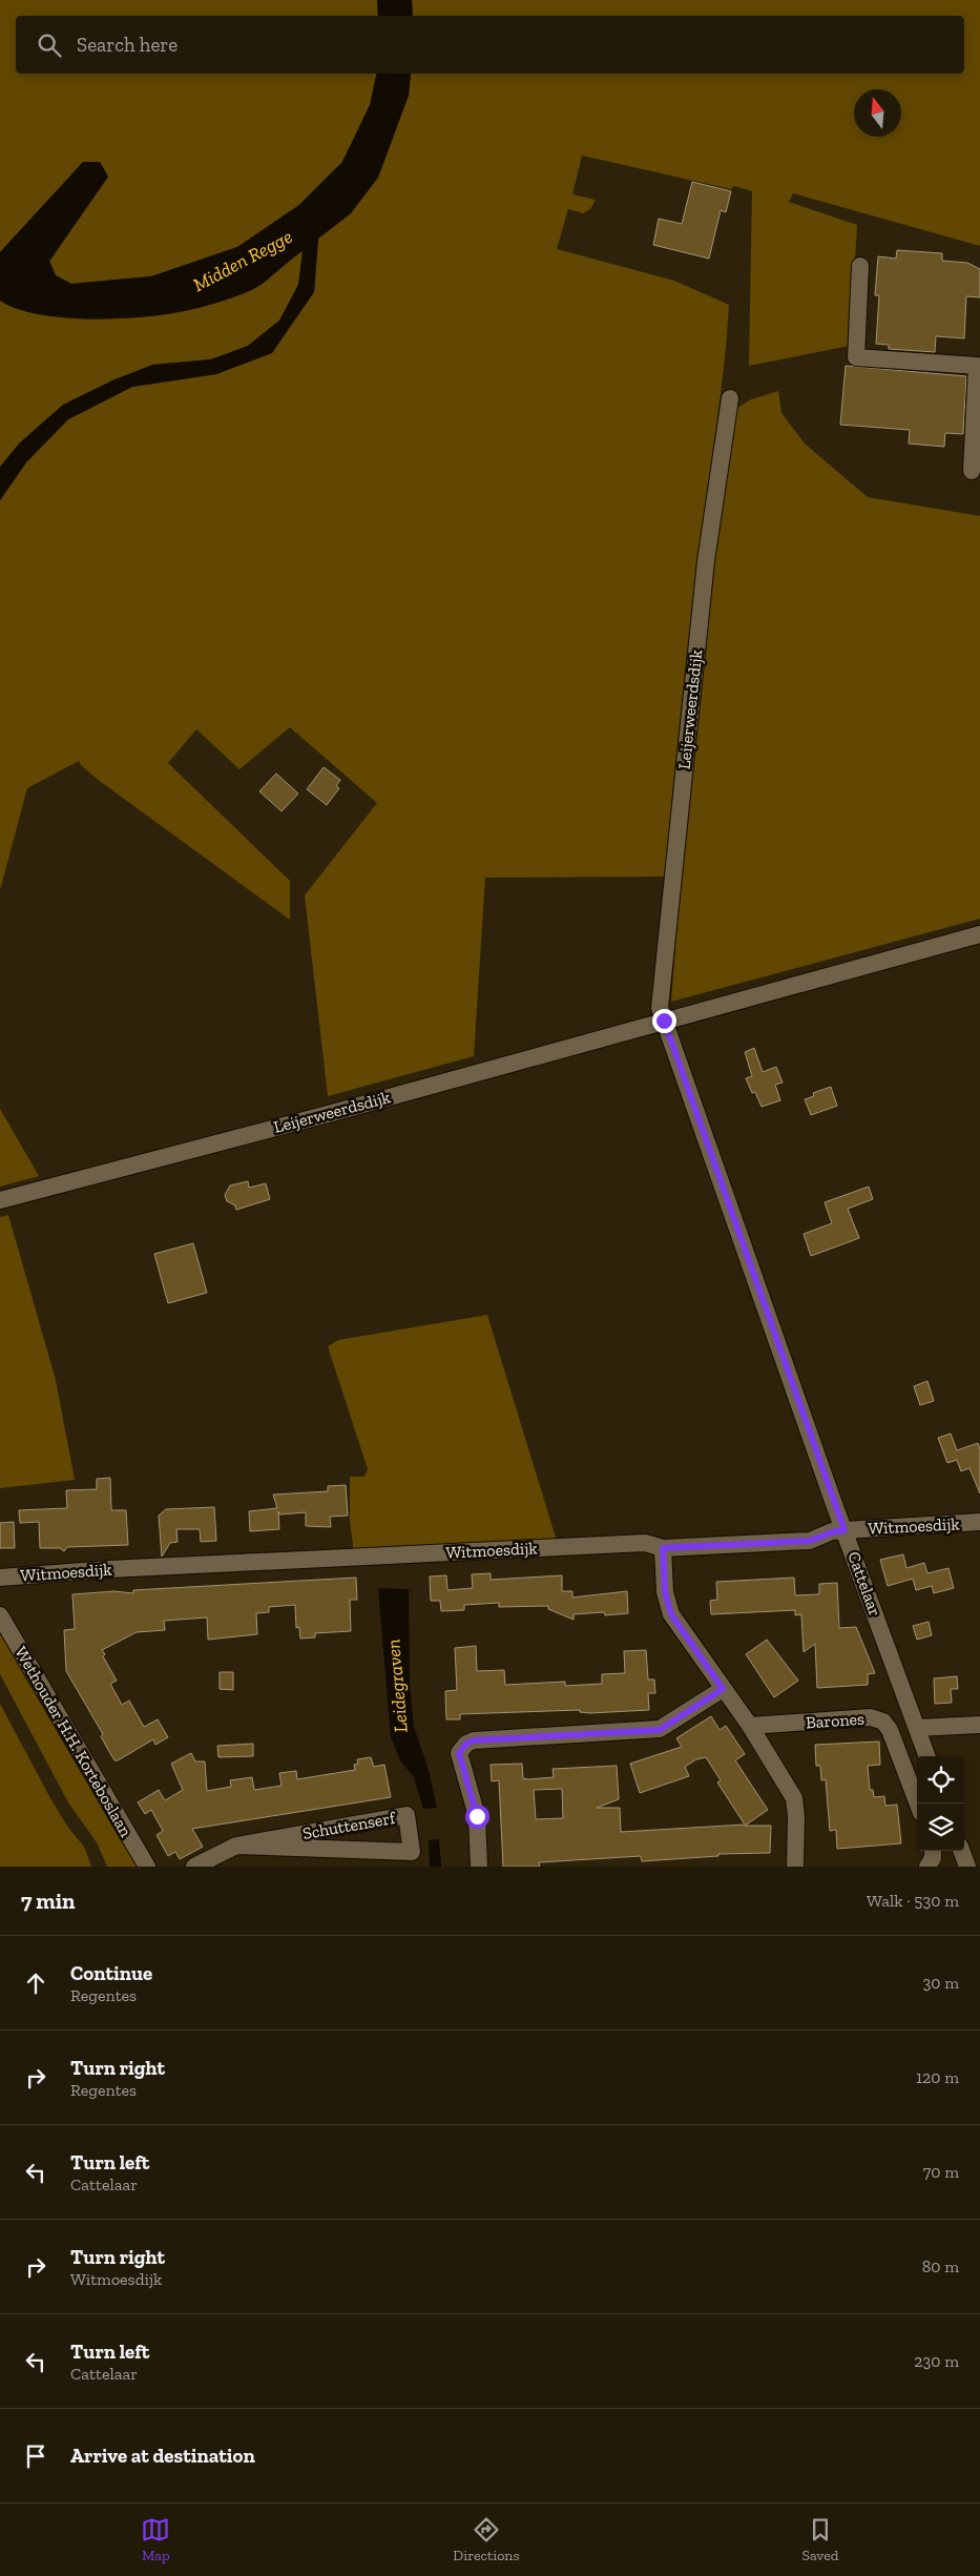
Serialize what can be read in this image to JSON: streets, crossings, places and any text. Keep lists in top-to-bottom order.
{
  "streets": {
    "street": [
      "Leijerweerdsdijk",
      "Witmoesdijk",
      "Cattelaar",
      "Barones",
      "Wethouder H.H. Korteboslaan",
      "Schuttenserf"
    ]
  },
  "crossings": [
    ["Leijerweerdsdijk", "Cattelaar"],
    ["Witmoesdijk", "Cattelaar"]
  ],
  "water": ["Midden Regge", "Leidegraven"],
  "north": "top",
  "page": {
    "search": "Search here",
    "heading": ["7 min", "Walk · 530 m"],
    "list": [
      ["Continue", "Regentes", "30 m"],
      ["Turn right", "Regentes", "120 m"],
      ["Turn left", "Cattelaar", "70 m"],
      ["Turn right", "Witmoesdijk", "80 m"],
      ["Turn left", "Cattelaar", "230 m"],
      "Arrive at destination"
    ],
    "nav": ["Map", "Directions", "Saved"]
  }
}
